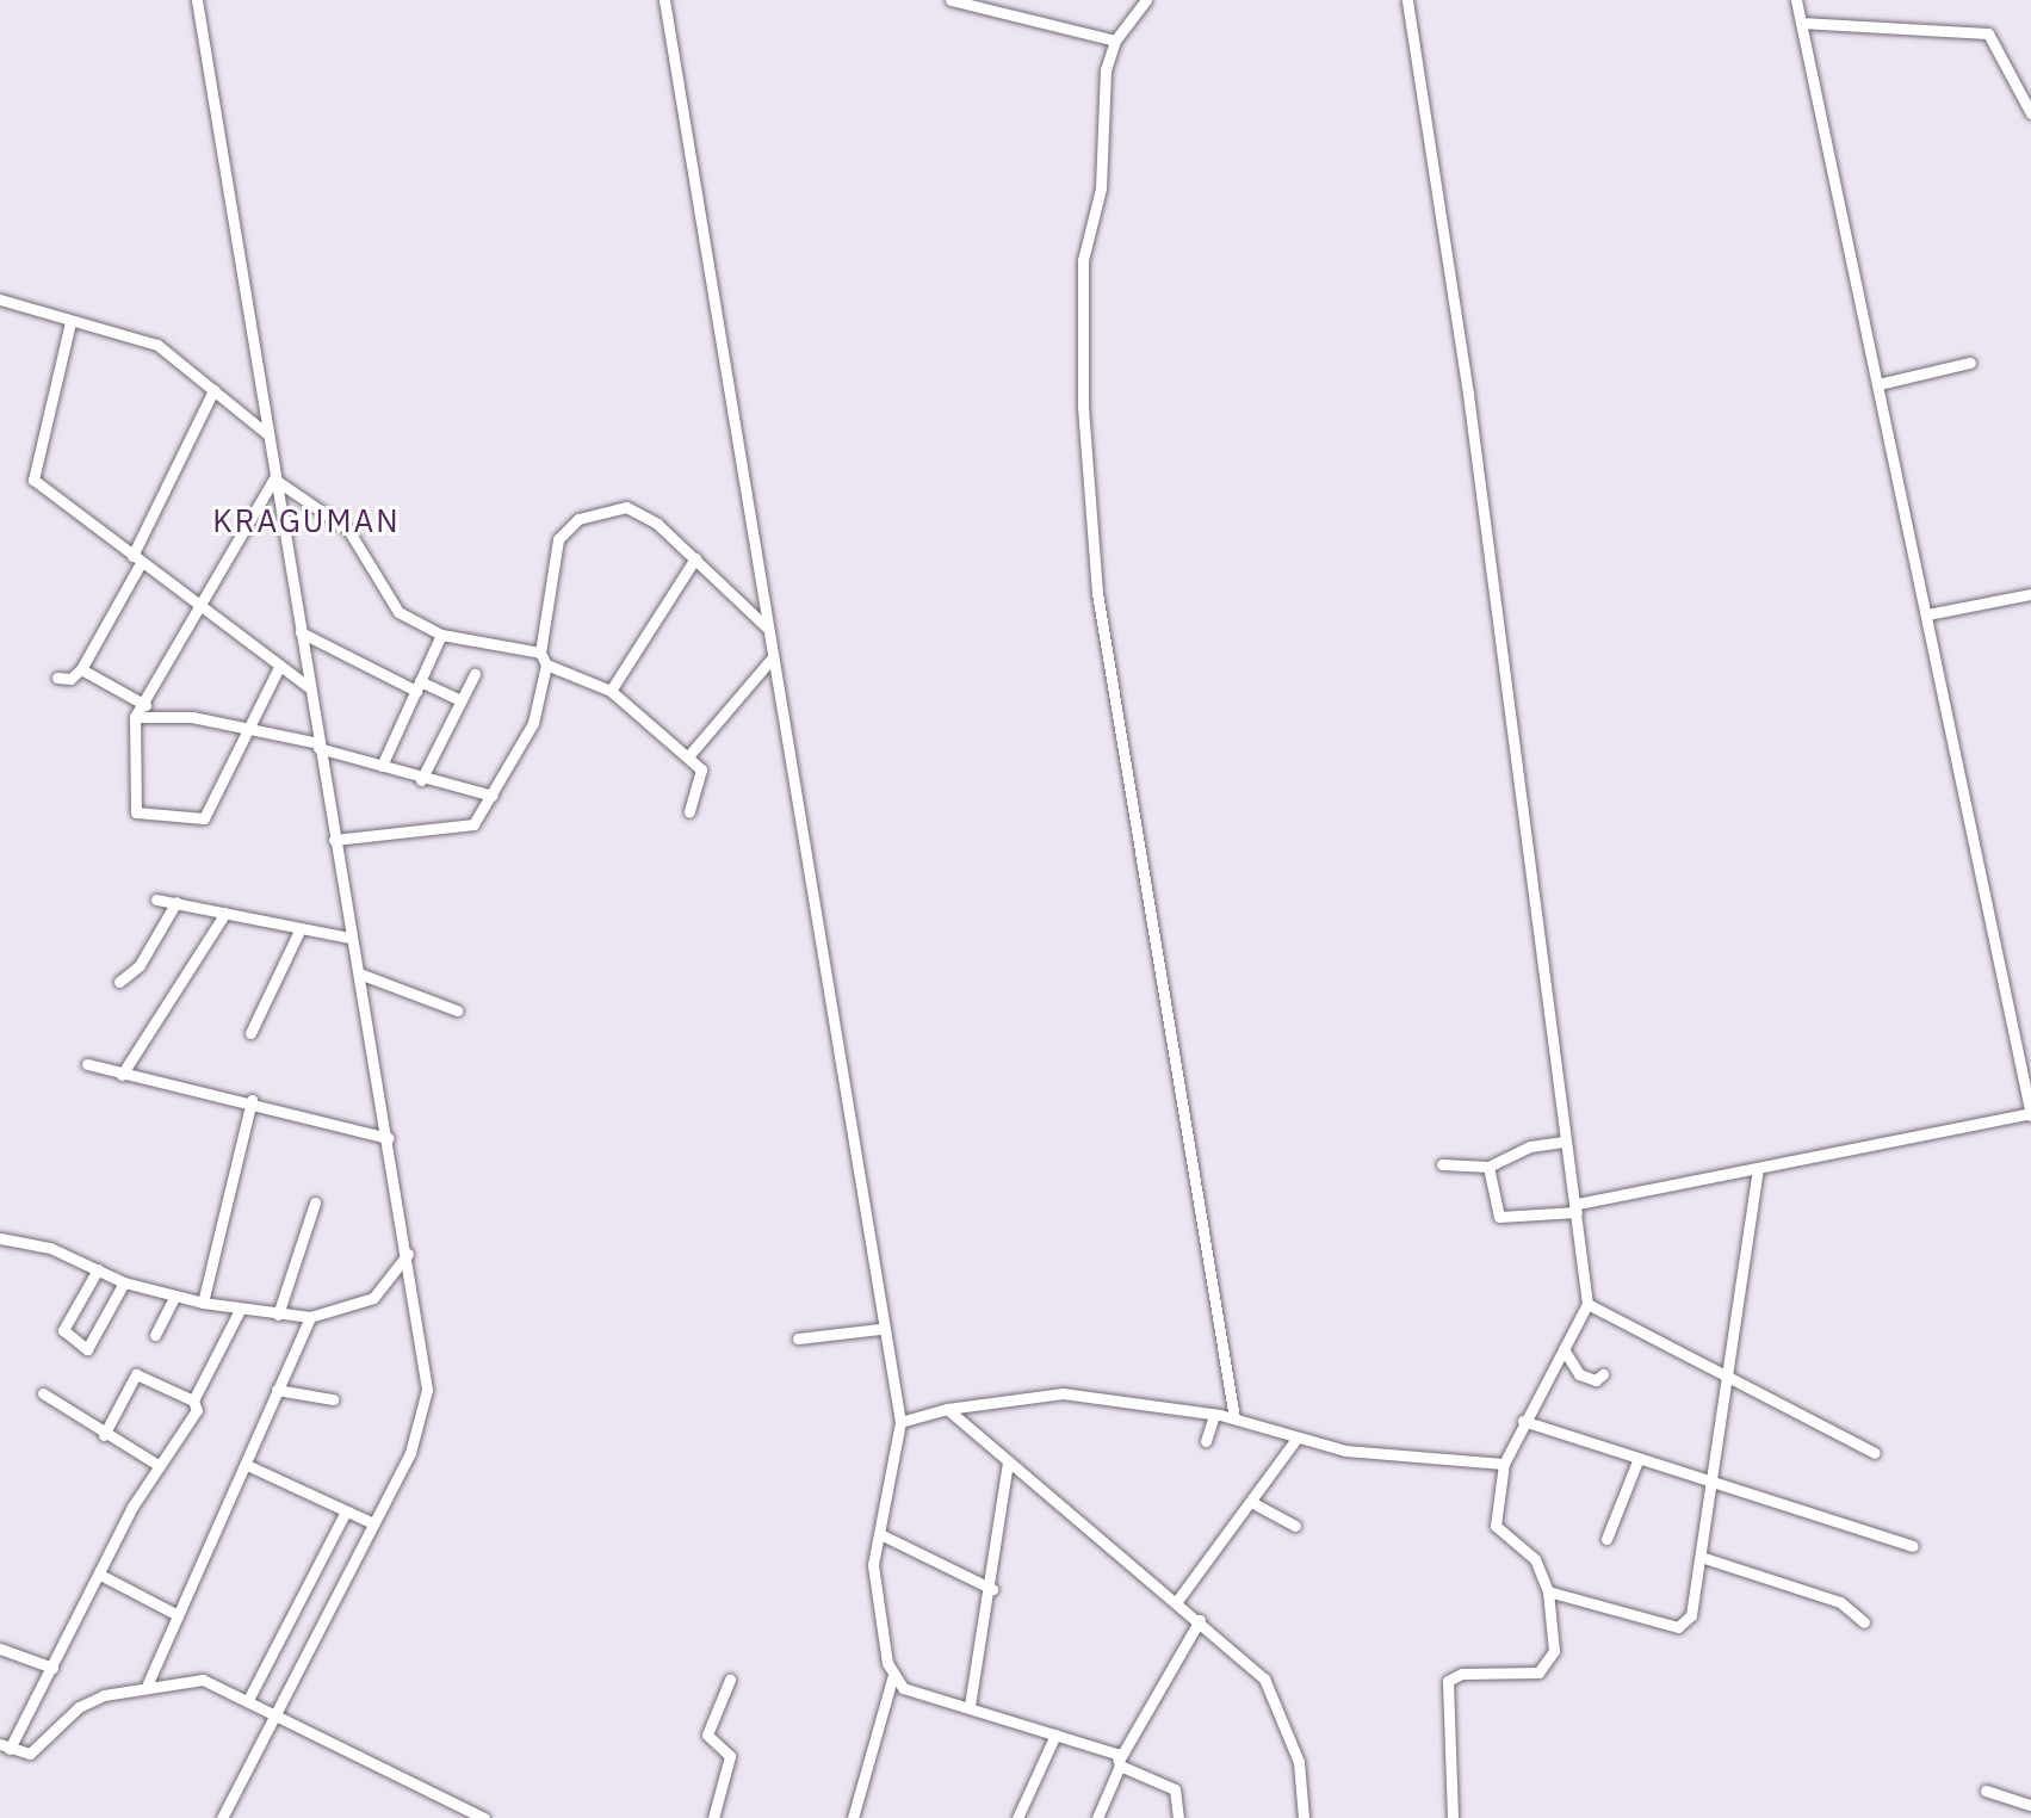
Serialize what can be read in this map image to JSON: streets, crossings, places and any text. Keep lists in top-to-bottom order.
{
  "districts": ["KRAGUMAN"]
}
